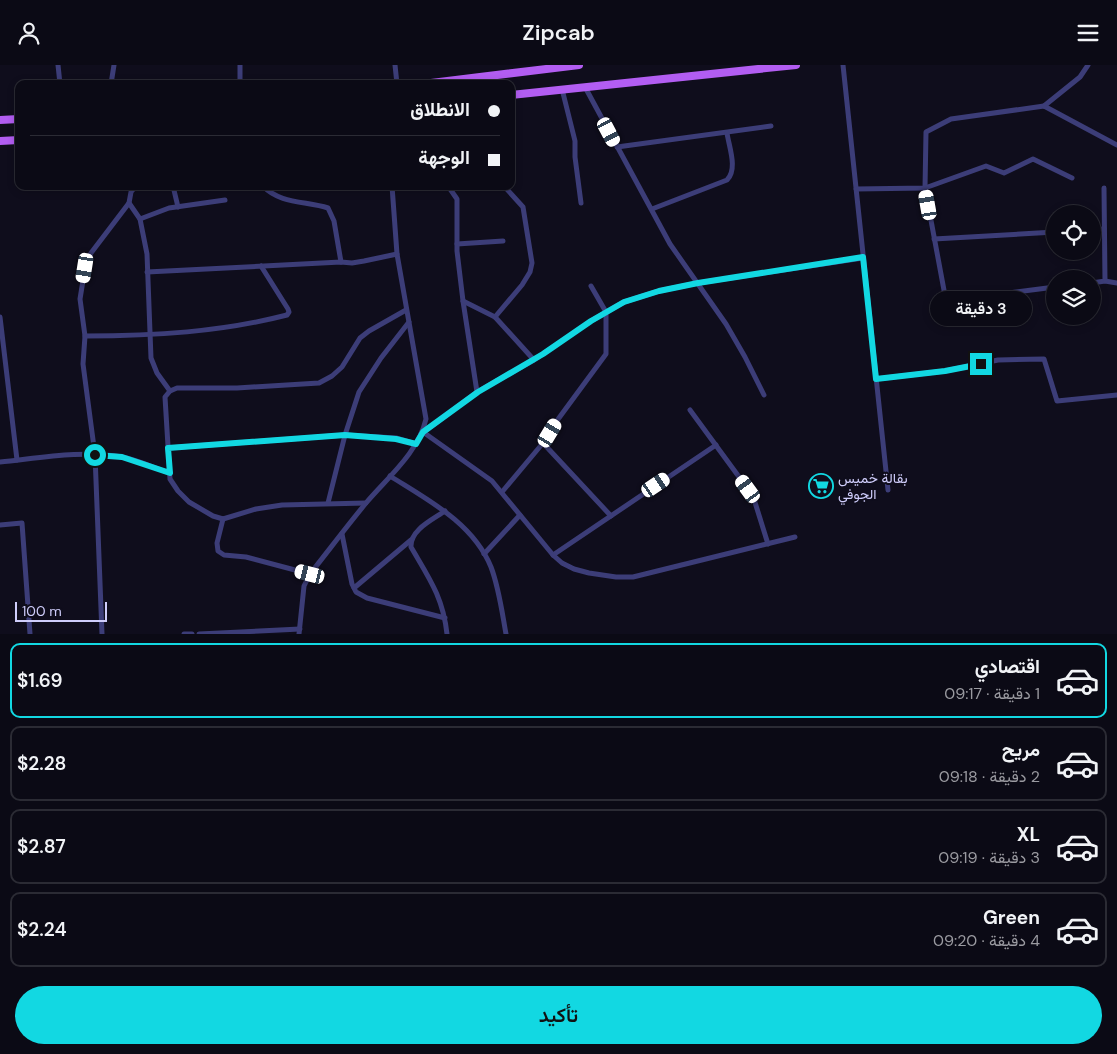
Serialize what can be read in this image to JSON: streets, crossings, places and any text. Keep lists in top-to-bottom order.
{
  "places": {
    "supermarket": ["بقالة خميس الجوفي"]
  },
  "scale_bar": "100 m",
  "page": {
    "header": "Zipcab",
    "banner": ["الانطلاق", "الوجهة"],
    "bubble": "3 دقيقة",
    "scale": "100 m",
    "list": [
      {
        "name": "اقتصادي",
        "note": "1 دقيقة · 09:17",
        "value": "$1.69"
      },
      {
        "name": "مريح",
        "note": "2 دقيقة · 09:18",
        "value": "$2.28"
      },
      {
        "name": "XL",
        "note": "3 دقيقة · 09:19",
        "value": "$2.87"
      },
      {
        "name": "Green",
        "note": "4 دقيقة · 09:20",
        "value": "$2.24"
      }
    ],
    "buttons": "تأكيد"
  }
}
